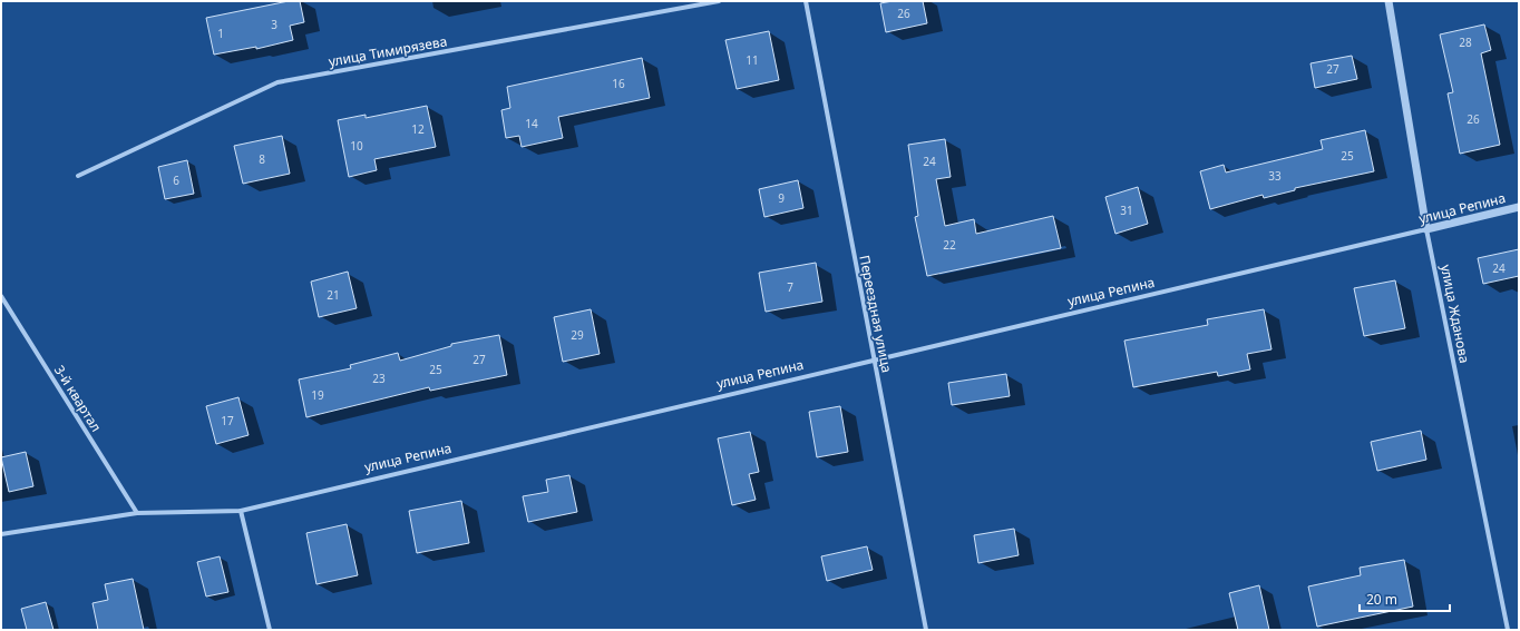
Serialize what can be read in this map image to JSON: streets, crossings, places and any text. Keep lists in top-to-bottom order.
{
  "streets": {
    "street": [
      "улица Тимирязева",
      "улица Репина",
      "Переездная улица",
      "улица Жданова",
      "3-й квартал"
    ]
  },
  "crossings": [
    ["улица Репина", "Переездная улица"],
    ["улица Репина", "улица Жданова"],
    ["улица Репина", "3-й квартал"]
  ],
  "house_numbers": [
    "26",
    "3",
    "1",
    "28",
    "11",
    "27",
    "16",
    "26",
    "14",
    "12",
    "10",
    "25",
    "8",
    "24",
    "33",
    "6",
    "9",
    "31",
    "22",
    "24",
    "7",
    "21",
    "29",
    "27",
    "25",
    "23",
    "19",
    "17"
  ],
  "scale_bar": "20 m"
}
